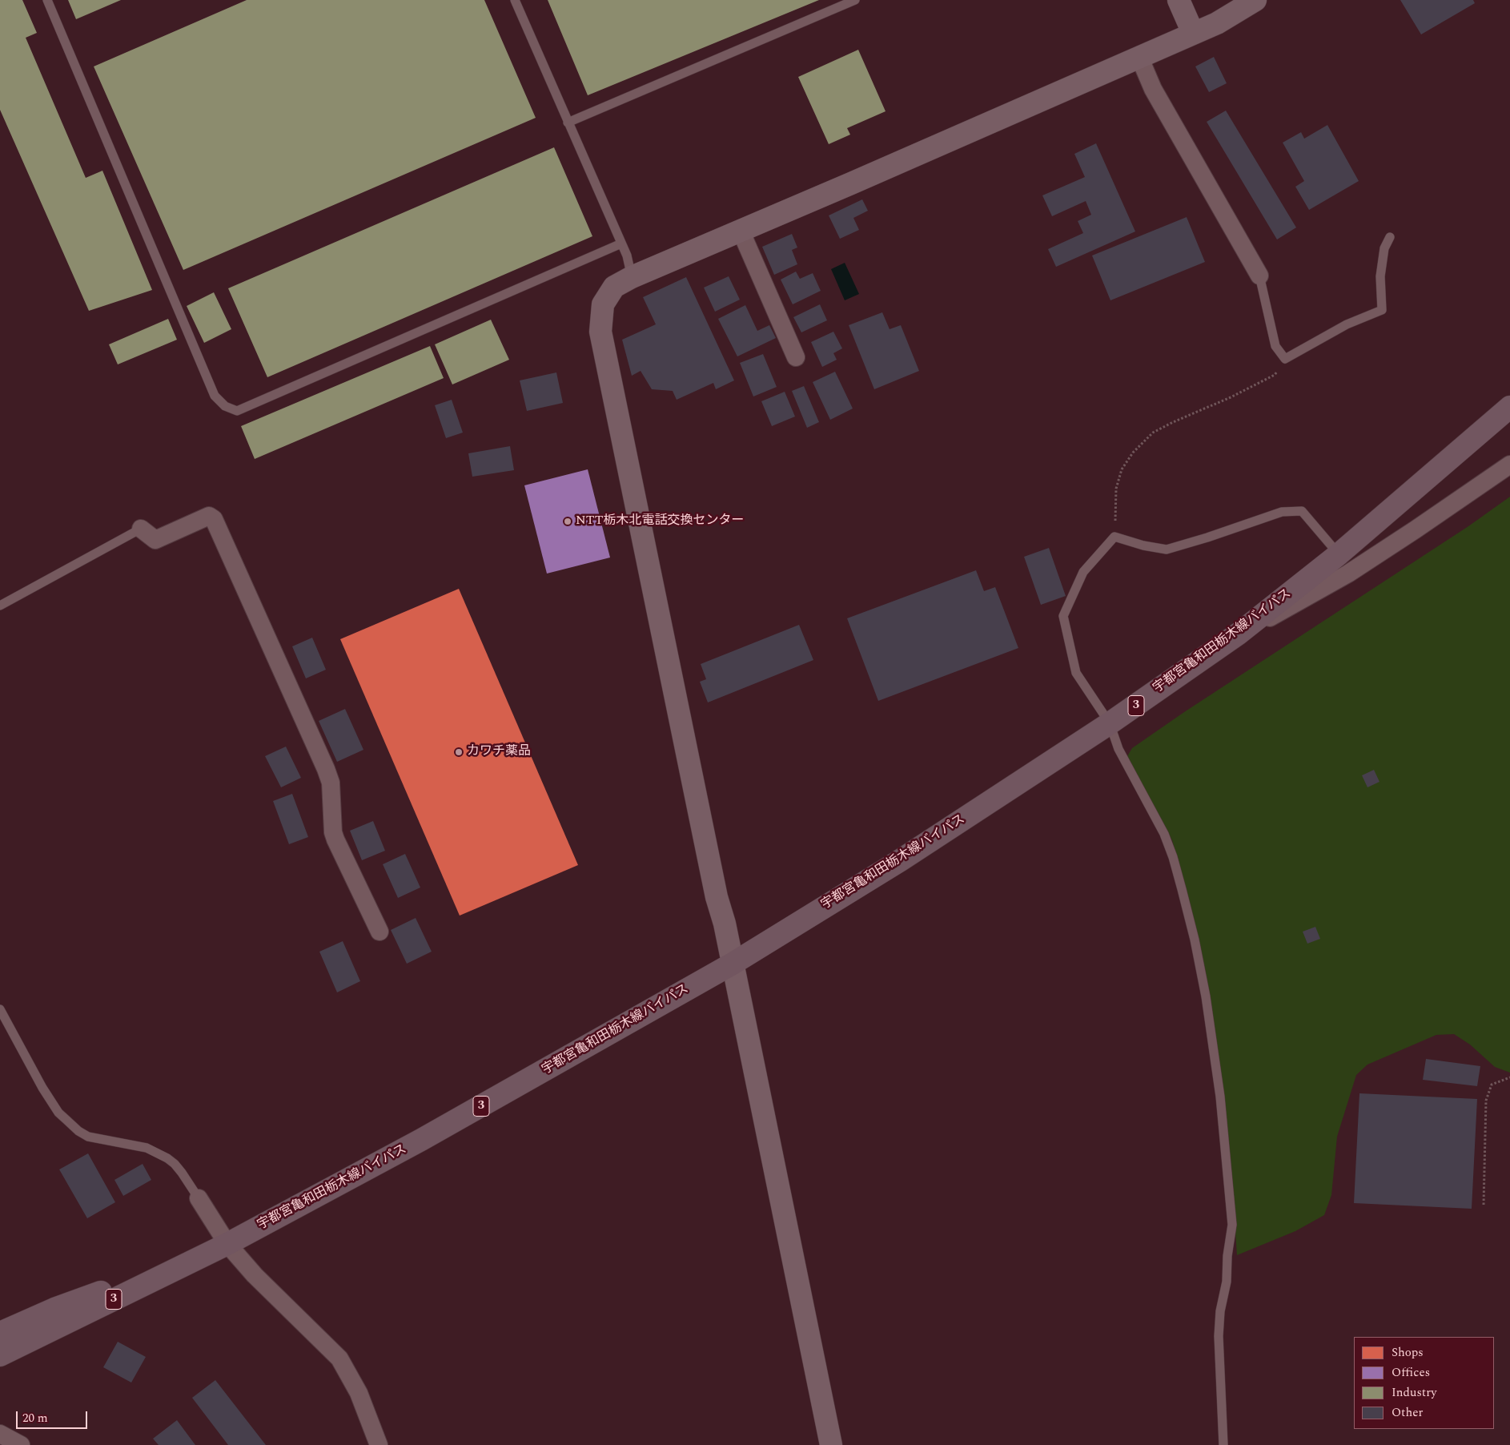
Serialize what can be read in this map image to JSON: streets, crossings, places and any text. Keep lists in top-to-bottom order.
{
  "streets": {
    "main road": ["宇都宮亀和田栃木線バイパス", "3"]
  },
  "places": ["NTT栃木北電話交換センター", "カワチ薬品"],
  "legend": [
    "Shops",
    "Offices",
    "Industry",
    "Other"
  ],
  "scale_bar": "20 m"
}
